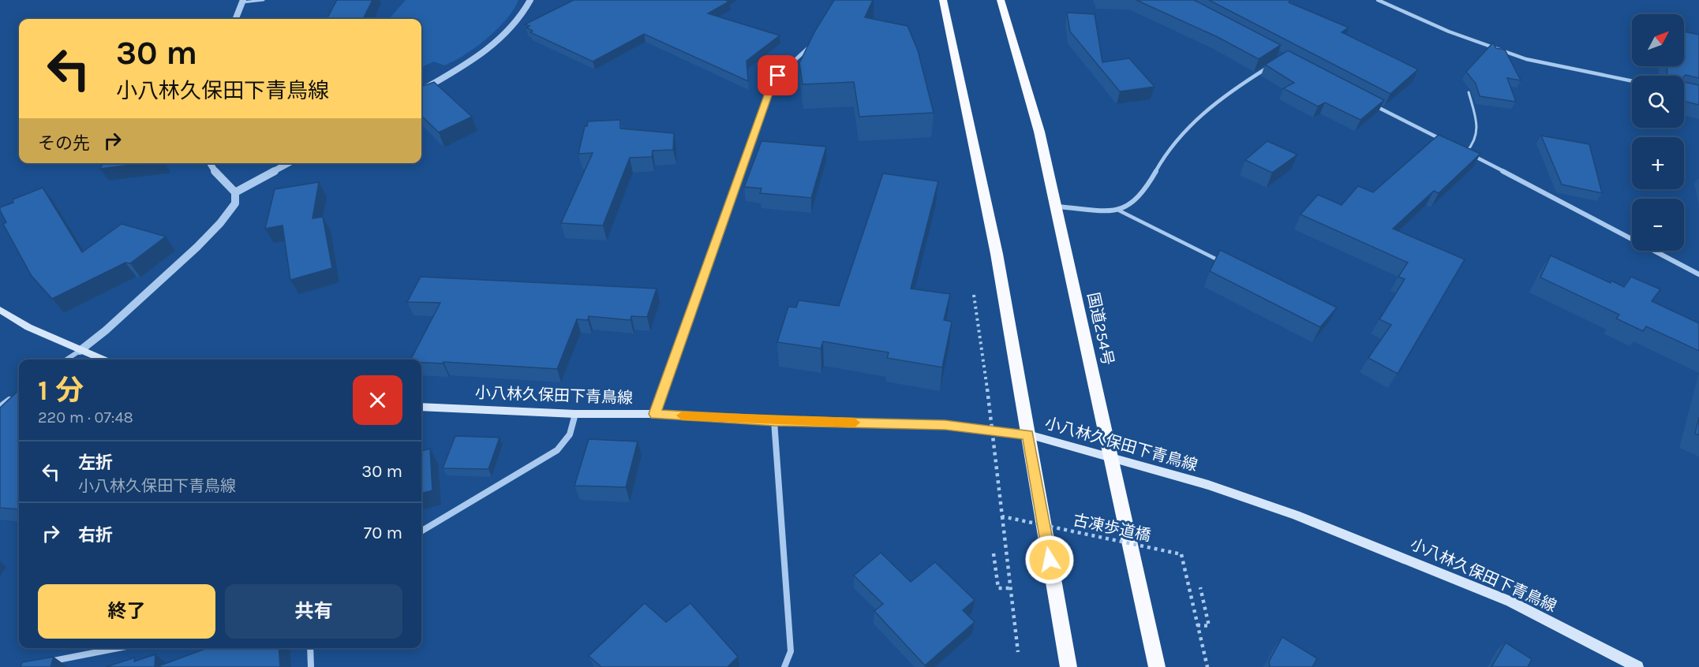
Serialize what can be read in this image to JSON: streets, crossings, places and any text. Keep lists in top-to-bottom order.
{
  "streets": {
    "highway": ["国道254号"],
    "main road": ["小八林久保田下青鳥線"],
    "path": ["古凍歩道橋"]
  },
  "crossings": [
    ["国道254号", "小八林久保田下青鳥線"]
  ],
  "north": "top right",
  "page": {
    "map_buttons": ["+", "−"],
    "turn": ["30 m", "小八林久保田下青鳥線"],
    "then": "その先",
    "heading": ["1 分", "220 m · 07:48"],
    "list": [
      {
        "name": "左折",
        "note": "小八林久保田下青鳥線",
        "value": "30 m"
      },
      {
        "name": "右折",
        "value": "70 m"
      }
    ],
    "buttons": ["終了", "共有"]
  }
}
